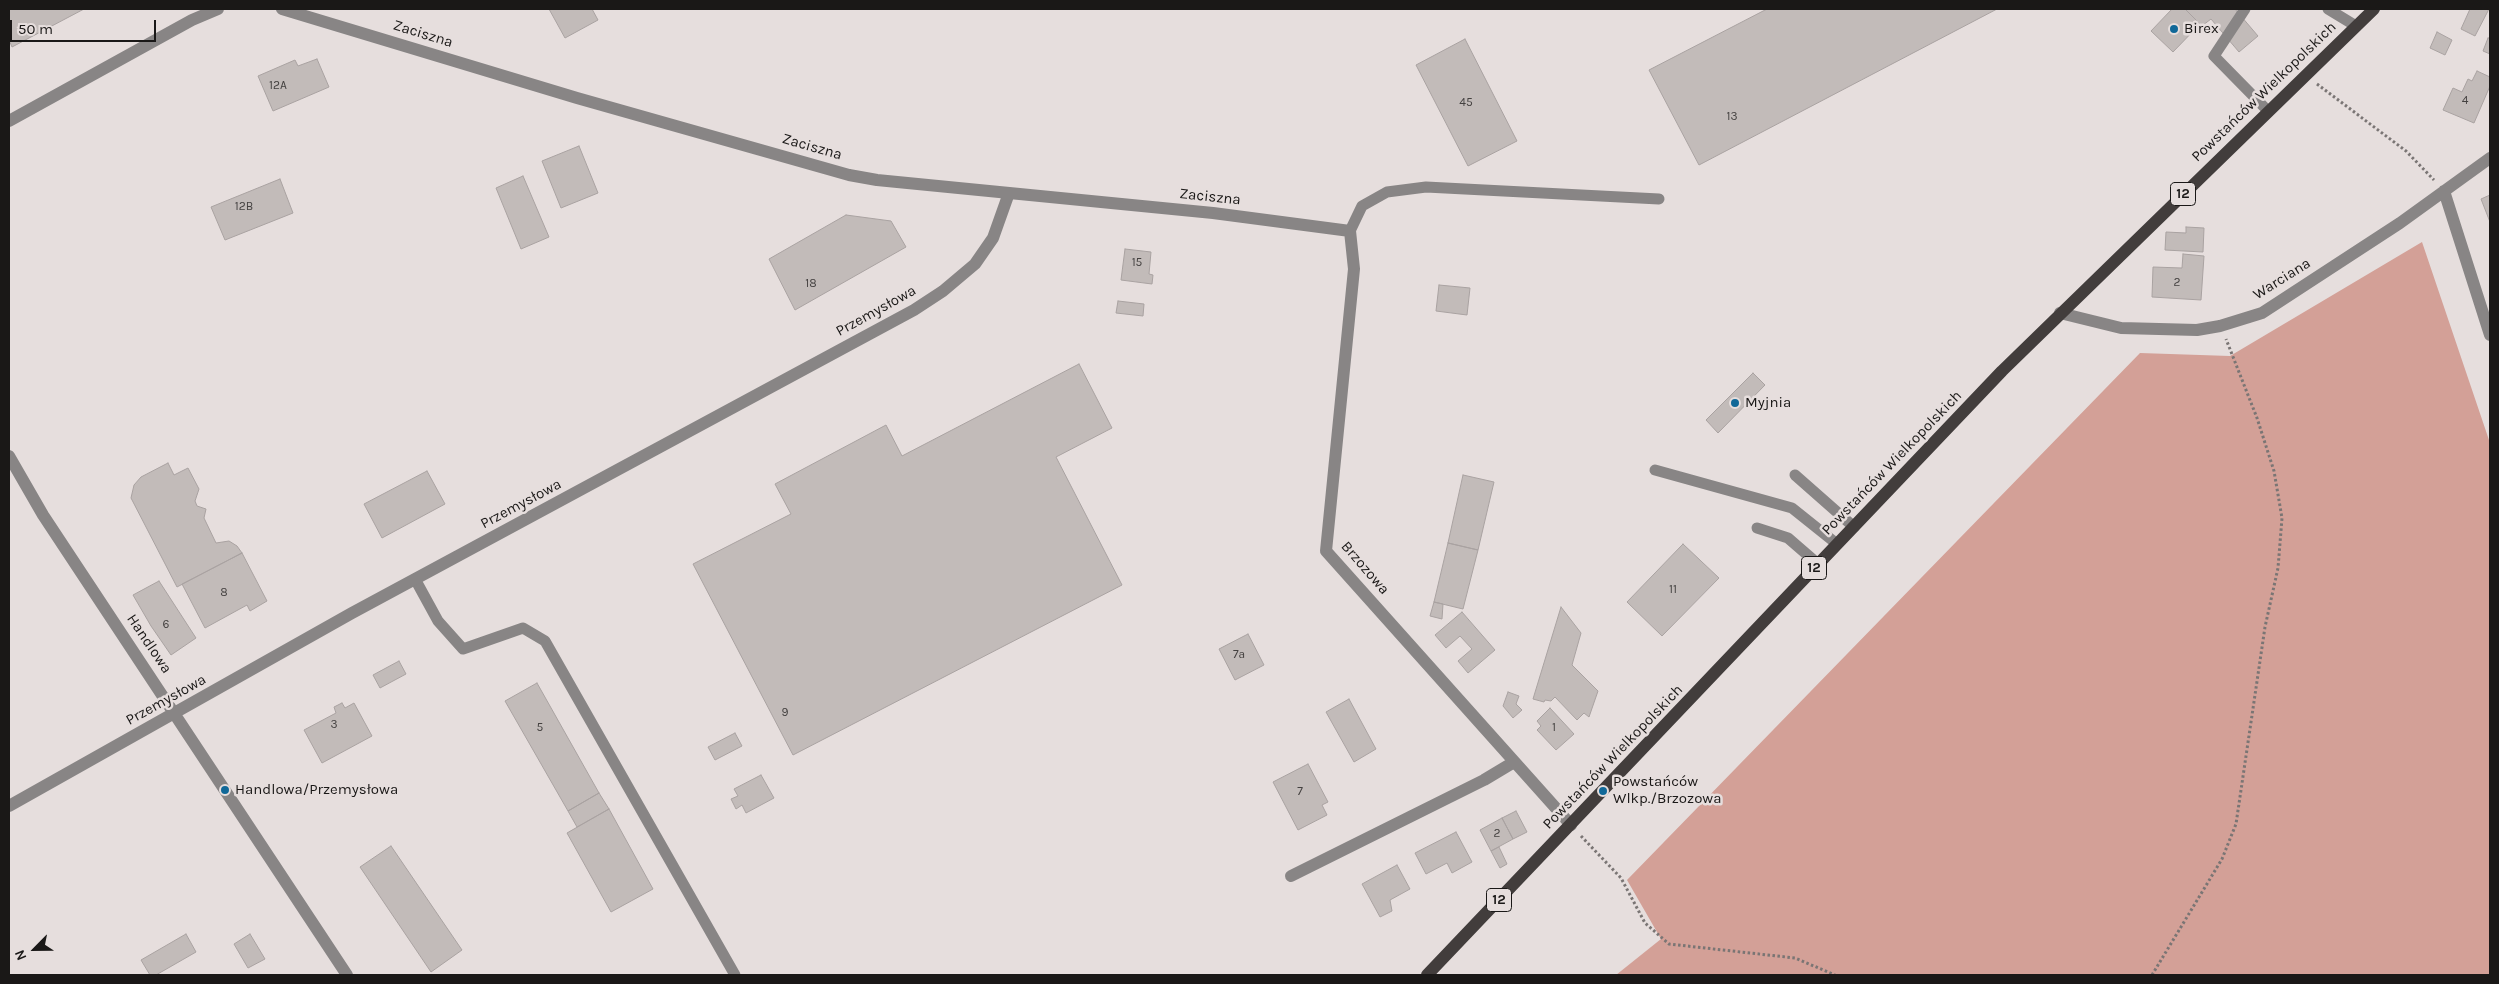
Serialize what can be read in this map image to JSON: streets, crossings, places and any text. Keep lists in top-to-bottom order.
{
  "streets": {
    "main road": ["Powstańców Wielkopolskich", "12"],
    "street": [
      "Zaciszna",
      "Warciana",
      "Przemysłowa",
      "Brzozowa",
      "Handlowa"
    ]
  },
  "crossings": [
    ["Zaciszna", "Przemysłowa"],
    ["Zaciszna", "Brzozowa"],
    ["Powstańców Wielkopolskich", "Warciana"],
    ["Powstańców Wielkopolskich", "Brzozowa"],
    ["Przemysłowa", "Handlowa"]
  ],
  "places": [
    "Birex",
    "Myjnia",
    "Handlowa/Przemysłowa",
    "Powstańców Wlkp./Brzozowa"
  ],
  "house_numbers": [
    "12A",
    "4",
    "45",
    "13",
    "12B",
    "15",
    "2",
    "18",
    "11",
    "8",
    "6",
    "7a",
    "9",
    "3",
    "5",
    "1",
    "7",
    "2"
  ],
  "scale_bar": "50 m",
  "north": "bottom left"
}
